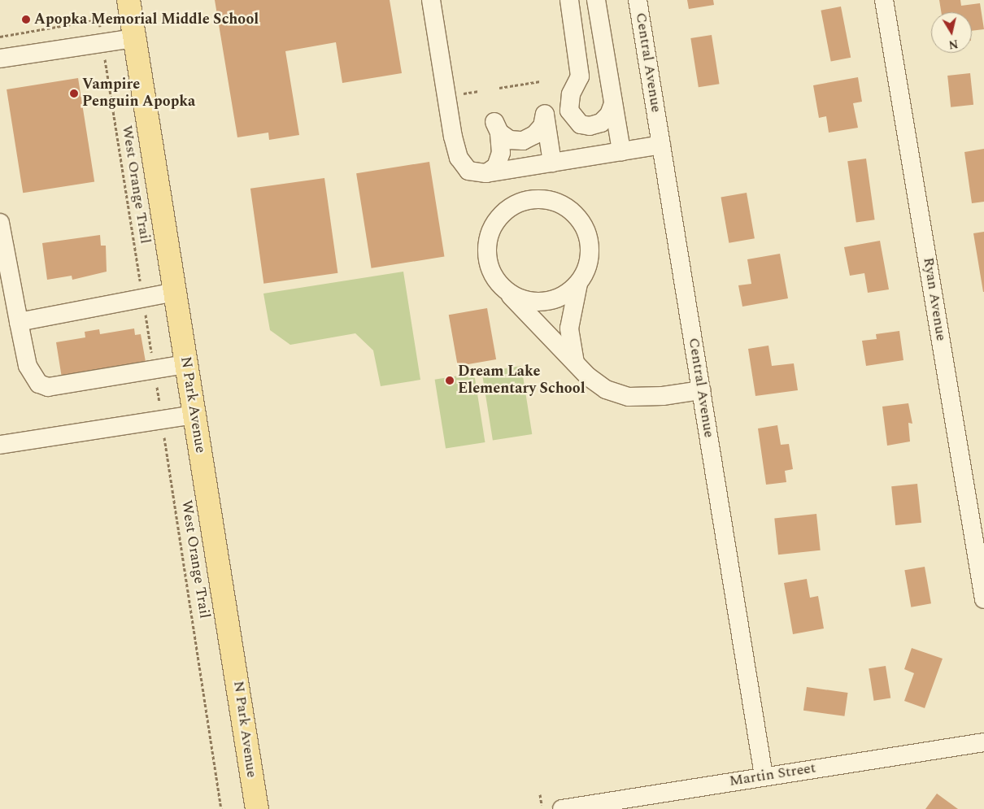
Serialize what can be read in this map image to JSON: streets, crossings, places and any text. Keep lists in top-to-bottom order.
{
  "streets": {
    "main road": ["N Park Avenue"],
    "street": ["Central Avenue", "Ryan Avenue", "Martin Street"],
    "path": ["West Orange Trail"]
  },
  "crossings": [
    ["Central Avenue", "Martin Street"]
  ],
  "places": ["Apopka Memorial Middle School", "Vampire Penguin Apopka", "Dream Lake Elementary School"],
  "north": "bottom"
}
